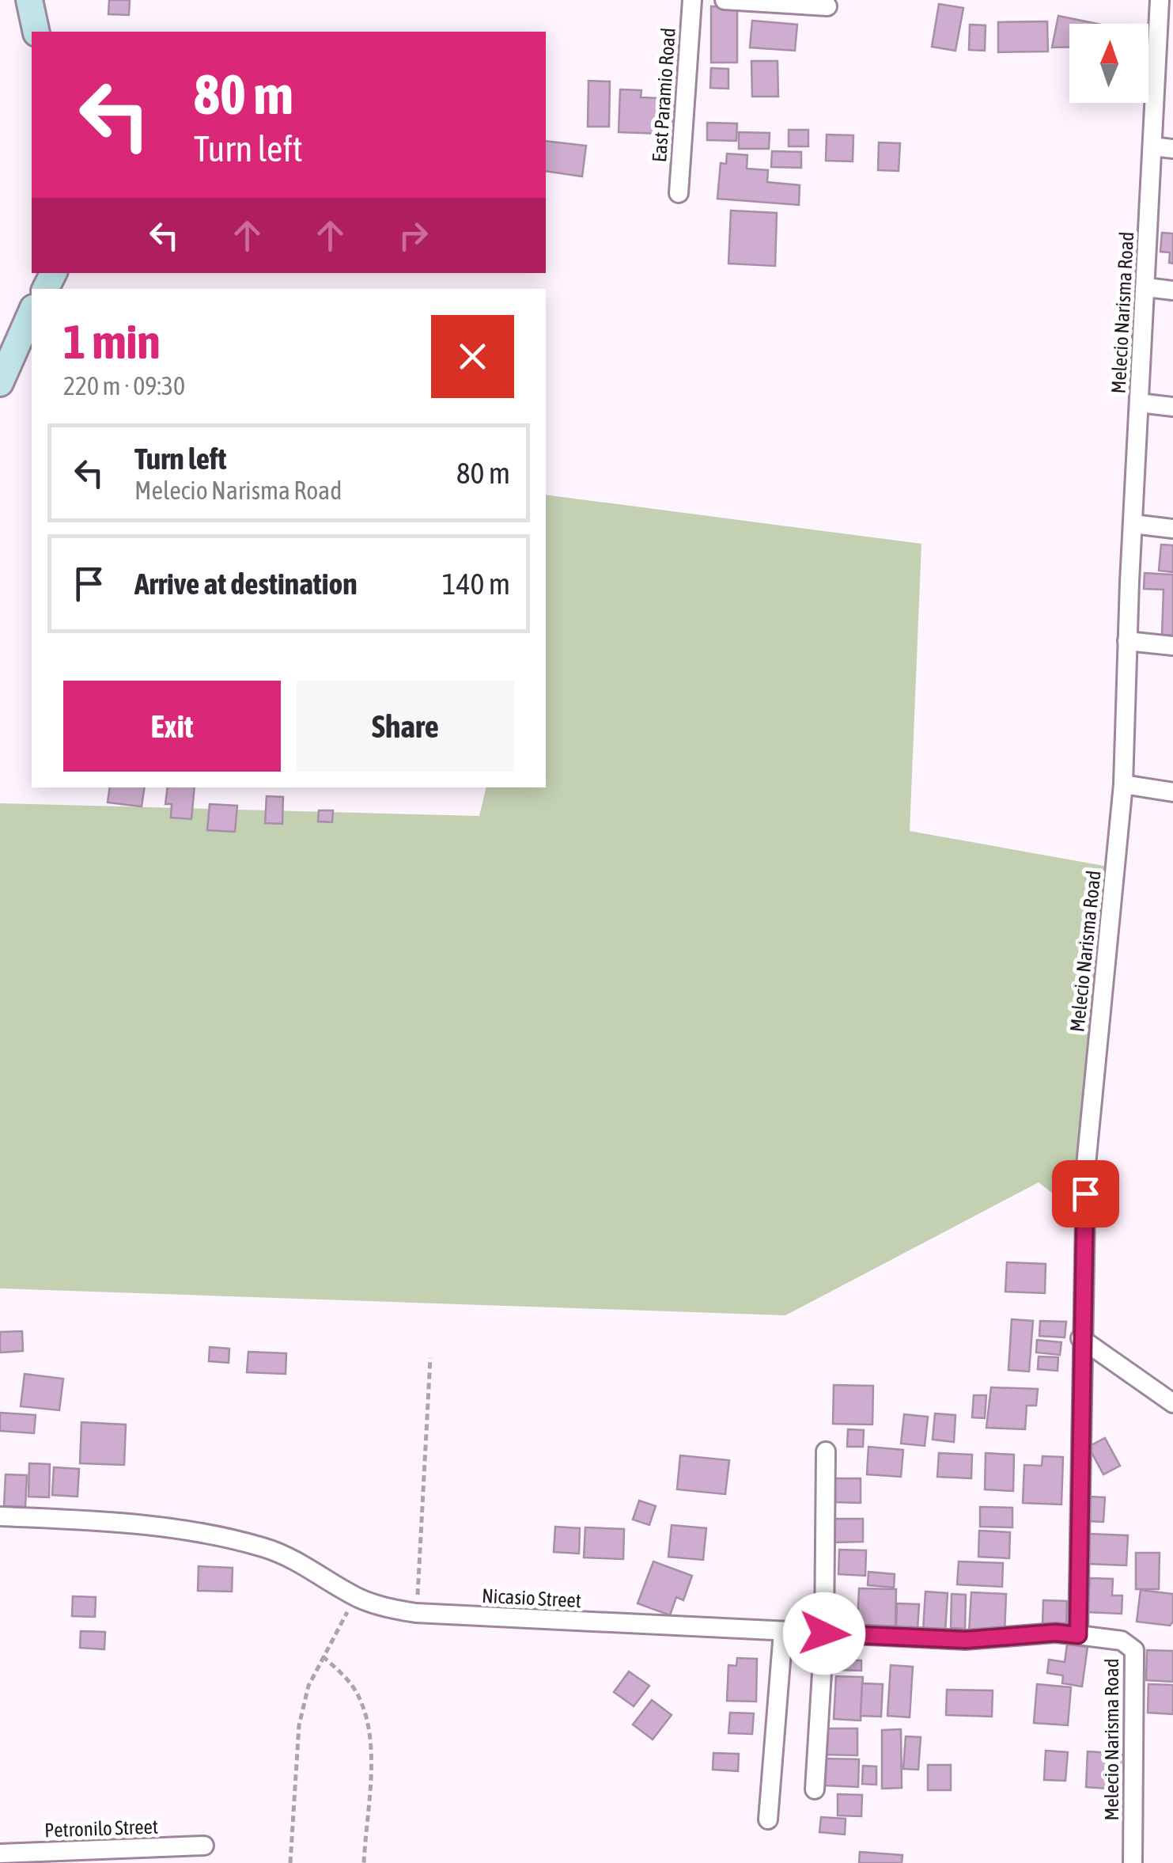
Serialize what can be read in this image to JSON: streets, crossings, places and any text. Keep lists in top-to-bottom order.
{
  "streets": {
    "street": [
      "East Paramio Road",
      "Melecio Narisma Road",
      "Nicasio Street",
      "Petronilo Street"
    ]
  },
  "crossings": [
    ["Melecio Narisma Road", "Nicasio Street"]
  ],
  "north": "top",
  "page": {
    "turn": ["80 m", "Turn left"],
    "heading": ["1 min", "220 m · 09:30"],
    "list": [
      {
        "name": "Turn left",
        "note": "Melecio Narisma Road",
        "value": "80 m"
      },
      {
        "name": "Arrive at destination",
        "value": "140 m"
      }
    ],
    "buttons": ["Exit", "Share"]
  }
}
